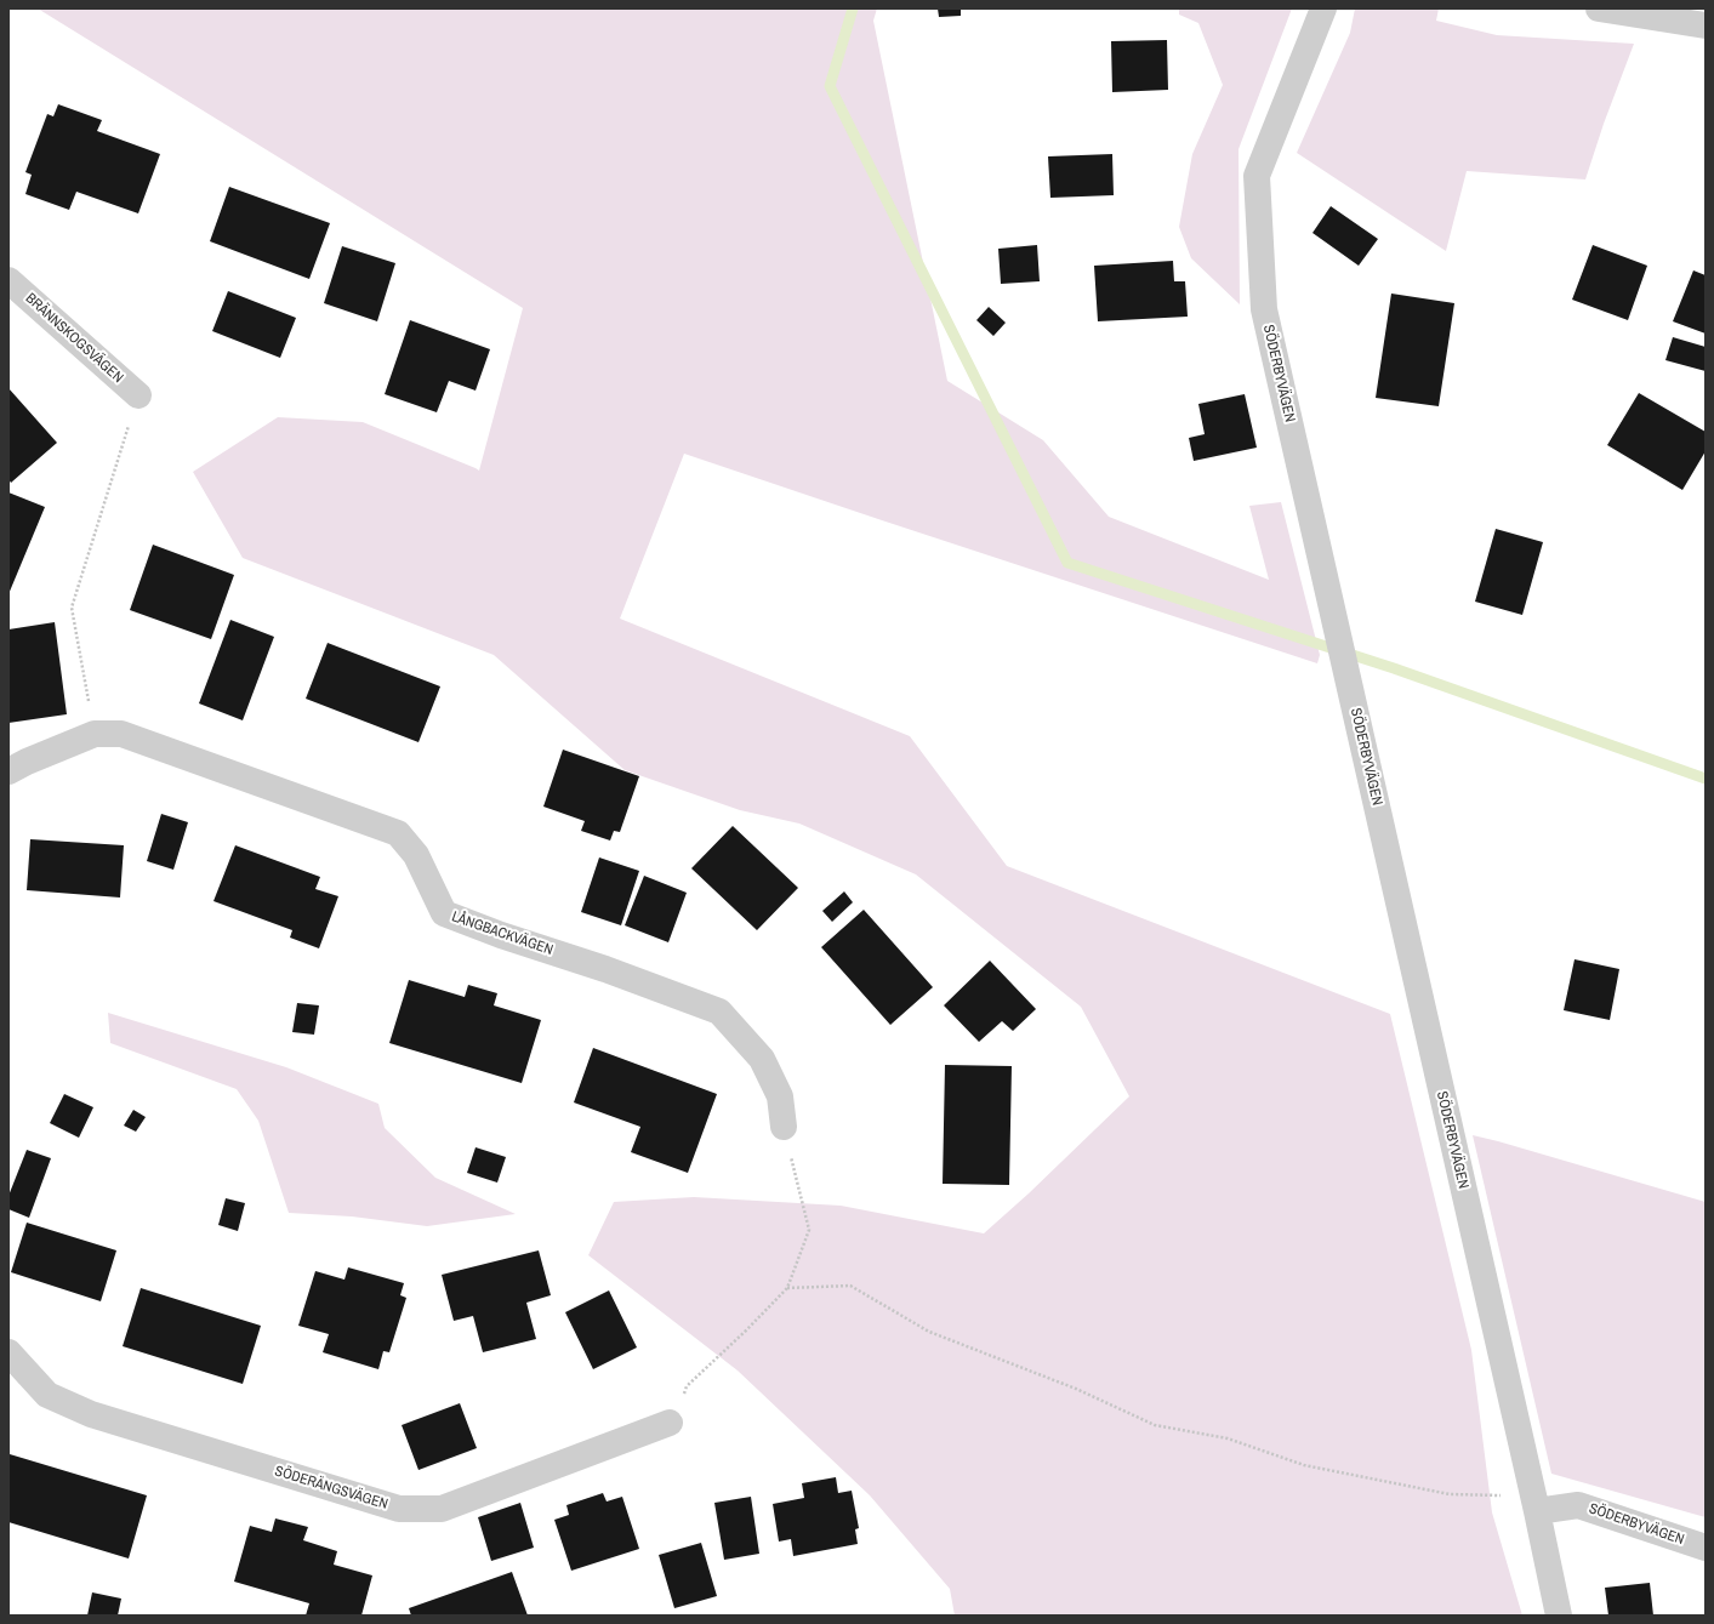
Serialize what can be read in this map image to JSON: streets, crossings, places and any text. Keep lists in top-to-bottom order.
{
  "streets": {
    "street": [
      "BRÄNNSKOGSVÄGEN",
      "SÖDERBYVÄGEN",
      "LÅNGBACKVÄGEN",
      "SÖDERÄNGSVÄGEN"
    ]
  }
}
